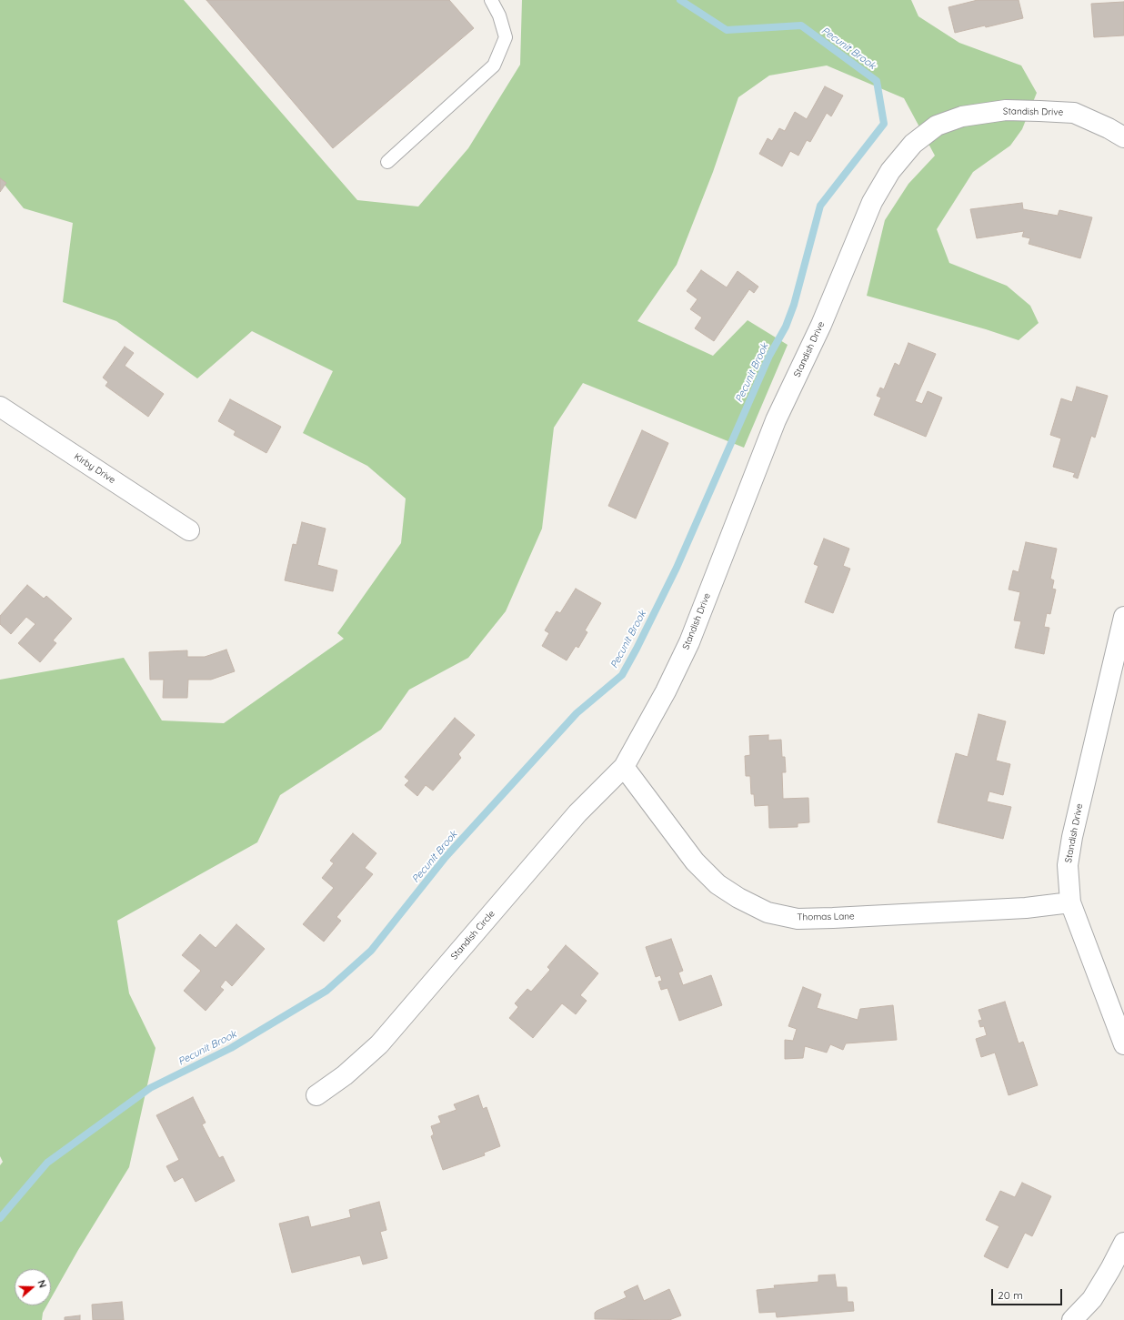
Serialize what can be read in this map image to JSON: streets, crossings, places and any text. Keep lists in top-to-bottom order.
{
  "streets": {
    "street": [
      "Standish Drive",
      "Kirby Drive",
      "Thomas Lane",
      "Standish Circle"
    ]
  },
  "crossings": [
    ["Standish Drive", "Thomas Lane"],
    ["Standish Drive", "Standish Circle"],
    ["Thomas Lane", "Standish Circle"]
  ],
  "water": ["Pecunit Brook"],
  "scale_bar": "20 m",
  "north": "right"
}
